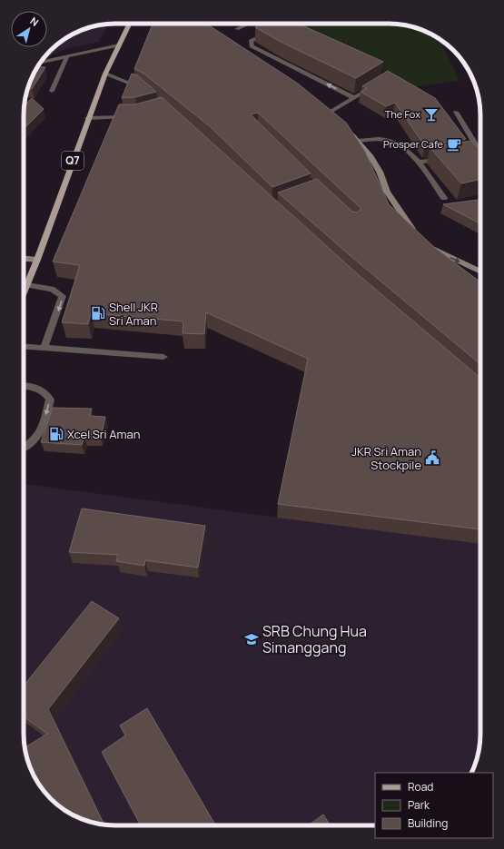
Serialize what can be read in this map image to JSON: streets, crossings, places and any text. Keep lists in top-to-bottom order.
{
  "streets": {
    "main road": ["Q7"]
  },
  "places": {
    "bar": ["The Fox"],
    "cafe": ["Prosper Cafe"],
    "fuel station": ["Shell JKR Sri Aman", "Xcel Sri Aman"],
    "public building": ["JKR Sri Aman Stockpile"],
    "school or university": ["SRB Chung Hua Simanggang"]
  },
  "legend": ["Road", "Park", "Building"],
  "north": "top right"
}
